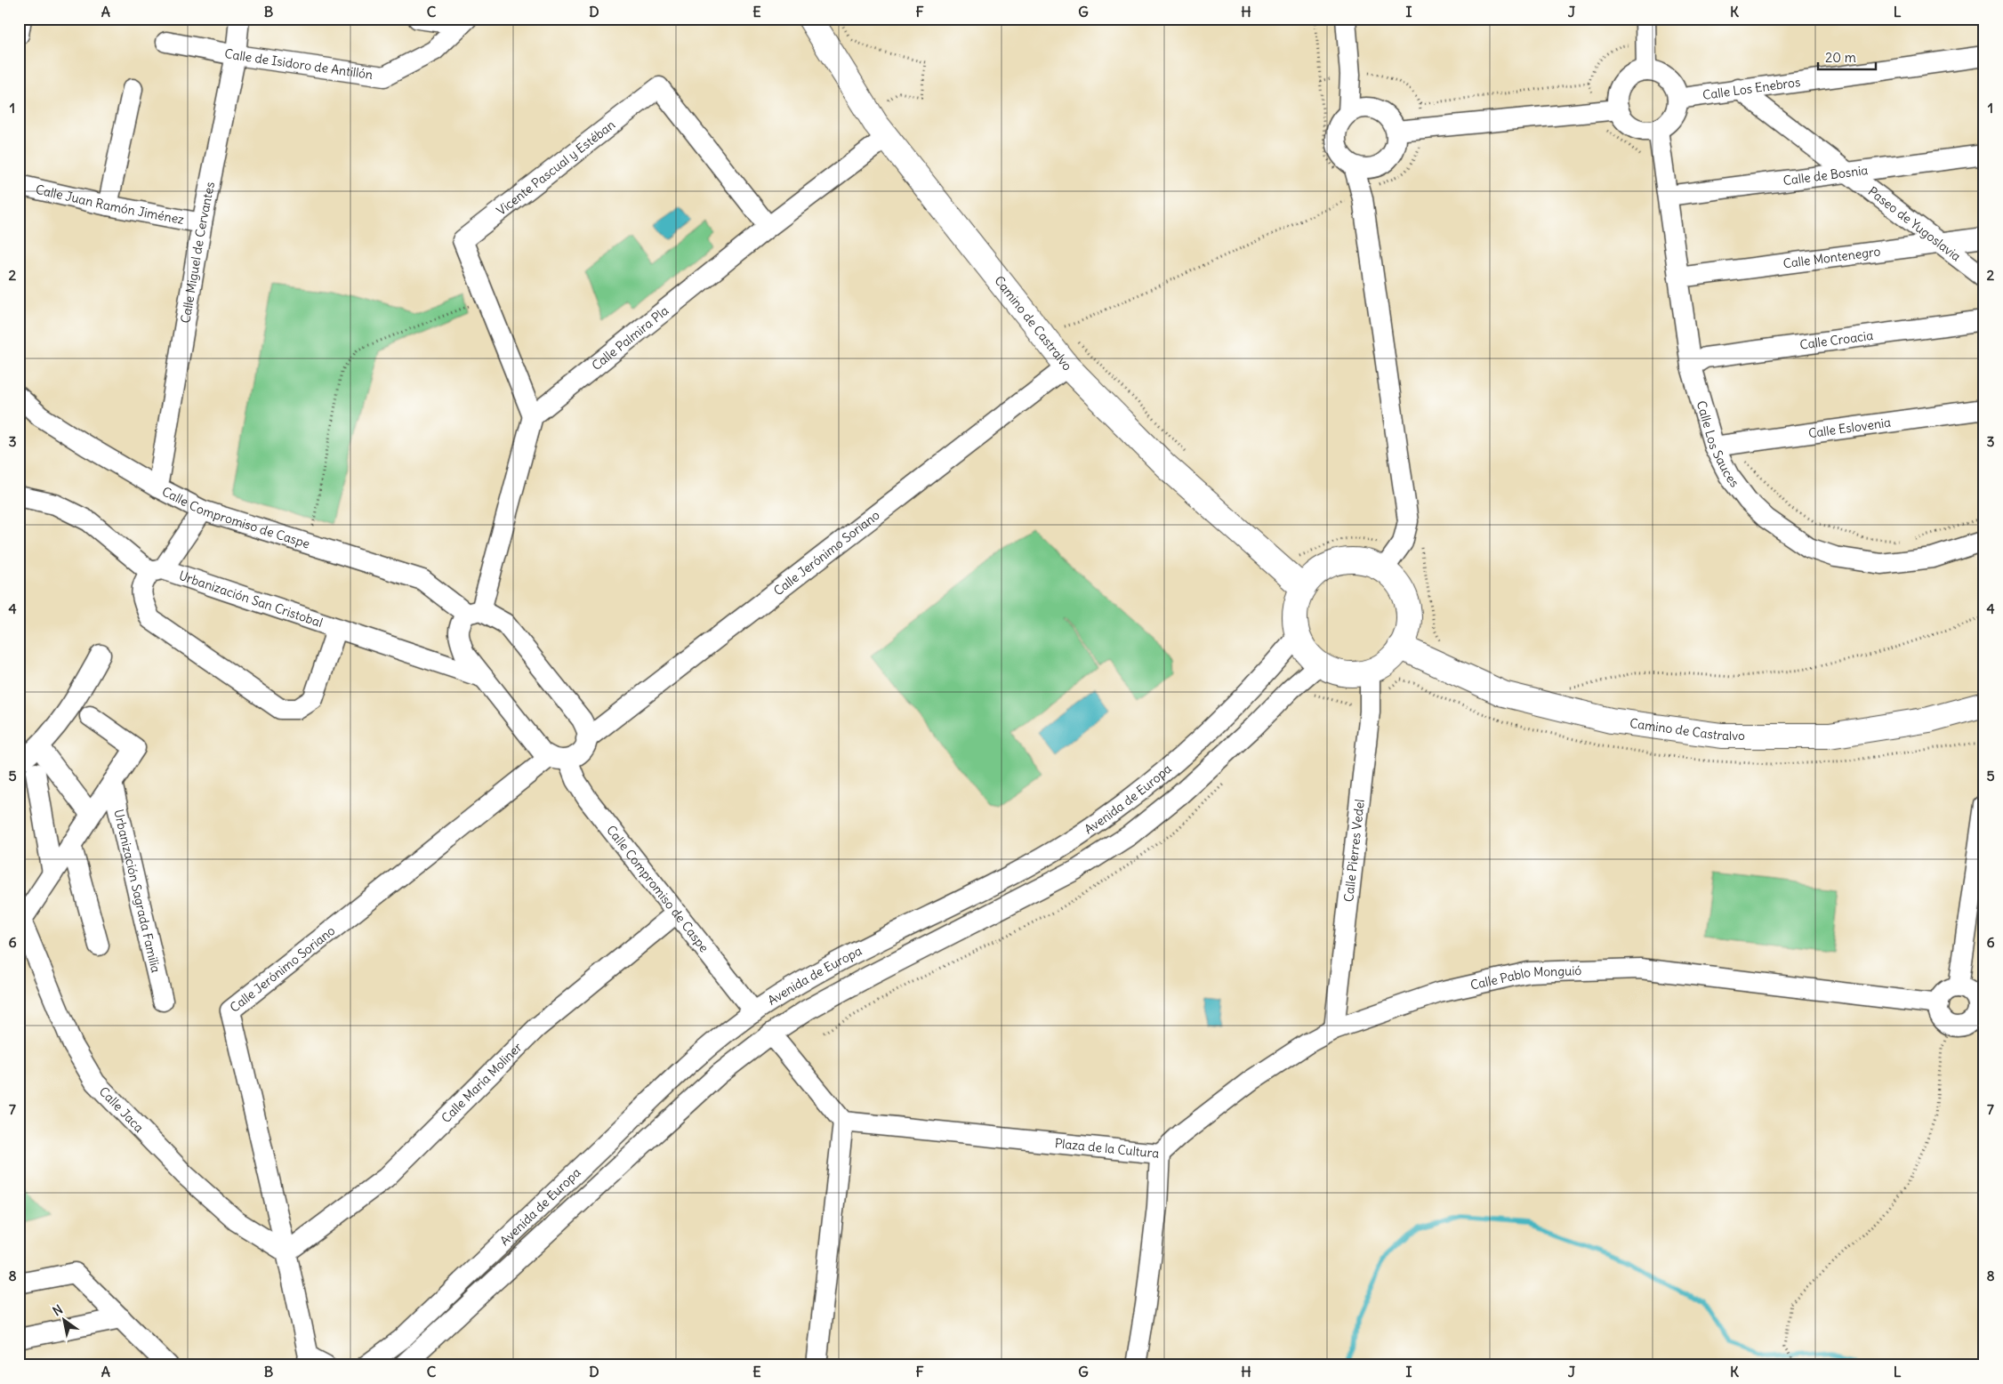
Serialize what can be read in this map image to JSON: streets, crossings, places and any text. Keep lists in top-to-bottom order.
{
  "streets": {
    "street": [
      "Calle de Isidoro de Antillón",
      "Calle Los Enebros",
      "Vicente Pascual y Estéban",
      "Calle de Bosnia",
      "Calle Juan Ramón Jiménez",
      "Paseo de Yugoslavia",
      "Calle Miguel de Cervantes",
      "Calle Montenegro",
      "Camino de Castralvo",
      "Calle Palmira Pla",
      "Calle Croacia",
      "Calle Eslovenia",
      "Calle Los Sauces",
      "Calle Compromiso de Caspe",
      "Calle Jerónimo Soriano",
      "Urbanización San Cristobal",
      "Avenida de Europa",
      "Calle Pierres Vedel",
      "Urbanización Sagrada Familia",
      "Calle Pablo Monguió",
      "Calle María Moliner",
      "Calle Jaca",
      "Plaza de la Cultura"
    ]
  },
  "crossings": [
    ["Calle de Isidoro de Antillón", "Calle Miguel de Cervantes"],
    ["Calle Los Enebros", "Paseo de Yugoslavia"],
    ["Calle Los Enebros", "Calle Los Sauces"],
    ["Vicente Pascual y Estéban", "Calle Palmira Pla"],
    ["Calle de Bosnia", "Paseo de Yugoslavia"],
    ["Calle de Bosnia", "Calle Los Sauces"],
    ["Calle Juan Ramón Jiménez", "Calle Miguel de Cervantes"],
    ["Paseo de Yugoslavia", "Calle Montenegro"],
    ["Calle Miguel de Cervantes", "Calle Compromiso de Caspe"],
    ["Calle Montenegro", "Calle Los Sauces"],
    ["Camino de Castralvo", "Calle Palmira Pla"],
    ["Camino de Castralvo", "Calle Jerónimo Soriano"],
    ["Camino de Castralvo", "Avenida de Europa"],
    ["Camino de Castralvo", "Calle Pierres Vedel"],
    ["Calle Croacia", "Calle Los Sauces"],
    ["Calle Eslovenia", "Calle Los Sauces"],
    ["Calle Compromiso de Caspe", "Calle Jerónimo Soriano"],
    ["Calle Compromiso de Caspe", "Urbanización San Cristobal"],
    ["Calle Compromiso de Caspe", "Avenida de Europa"],
    ["Calle Compromiso de Caspe", "Calle María Moliner"],
    ["Calle Jerónimo Soriano", "Calle María Moliner"],
    ["Calle Jerónimo Soriano", "Calle Jaca"],
    ["Avenida de Europa", "Calle Pierres Vedel"],
    ["Calle Pierres Vedel", "Calle Pablo Monguió"],
    ["Urbanización Sagrada Familia", "Calle Jaca"],
    ["Calle Pablo Monguió", "Plaza de la Cultura"],
    ["Calle María Moliner", "Calle Jaca"]
  ],
  "scale_bar": "20 m",
  "north": "top left",
  "grid": {
    "columns": [
      "A",
      "B",
      "C",
      "D",
      "E",
      "F",
      "G",
      "H",
      "I",
      "J",
      "K",
      "L"
    ],
    "rows": [
      "1",
      "2",
      "3",
      "4",
      "5",
      "6",
      "7",
      "8"
    ]
  }
}
